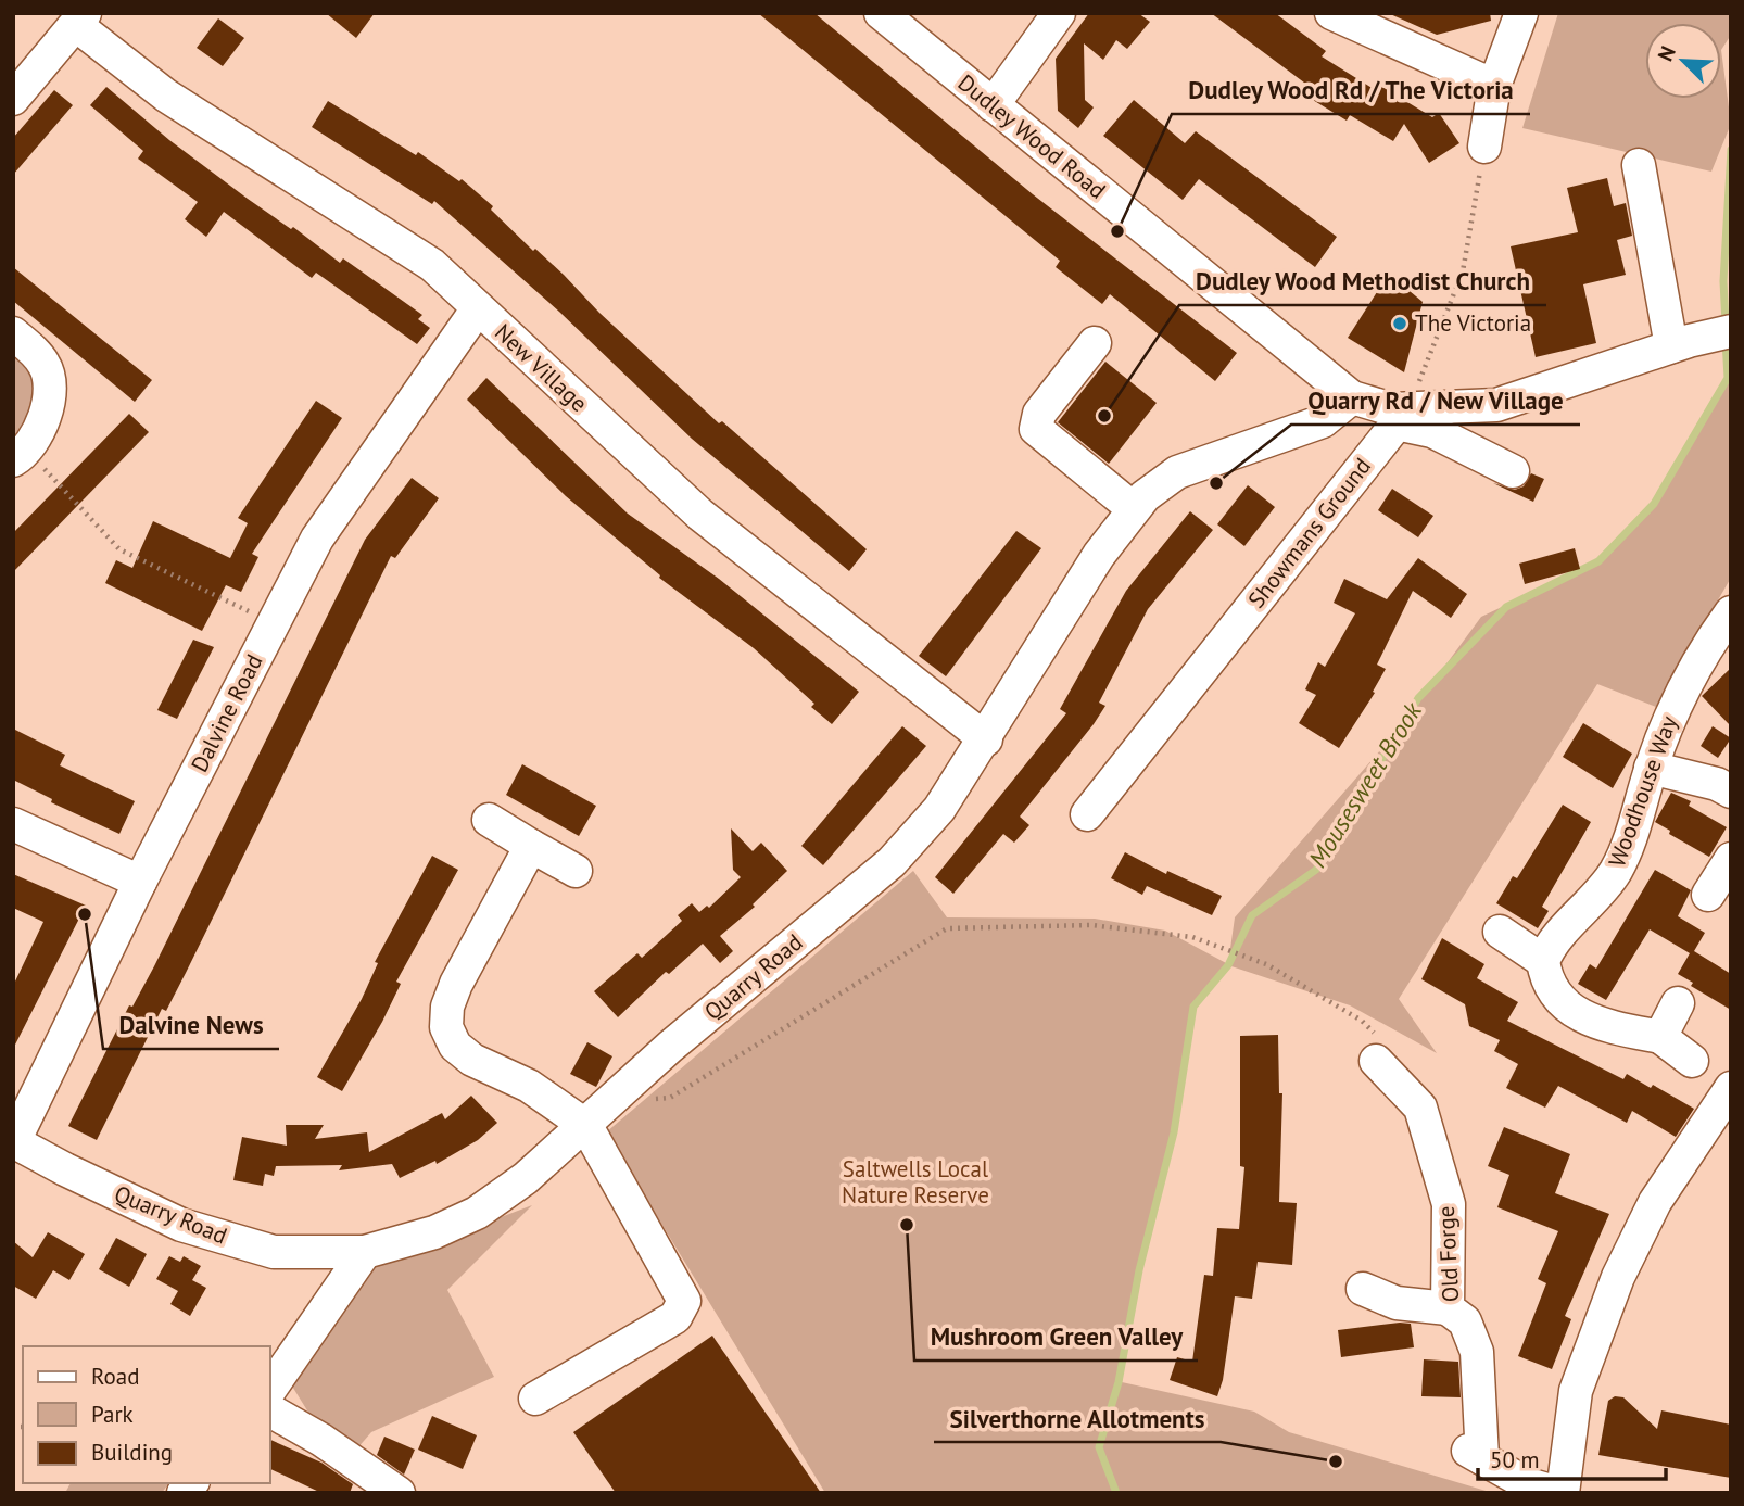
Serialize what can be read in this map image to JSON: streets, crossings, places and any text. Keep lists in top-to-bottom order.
{
  "streets": {
    "street": [
      "Dudley Wood Road",
      "New Village",
      "Showmans Ground",
      "Dalvine Road",
      "Woodhouse Way",
      "Quarry Road",
      "Old Forge"
    ]
  },
  "crossings": [
    ["Dudley Wood Road", "Showmans Ground"],
    ["Dudley Wood Road", "Quarry Road"],
    ["New Village", "Dalvine Road"],
    ["New Village", "Quarry Road"],
    ["Dalvine Road", "Quarry Road"]
  ],
  "water": ["Mousesweet Brook"],
  "parks": ["Saltwells Local Nature Reserve"],
  "places": [
    "Dudley Wood Rd / The Victoria",
    "The Victoria",
    "Dudley Wood Methodist Church",
    "Quarry Rd / New Village",
    "Dalvine News",
    "Mushroom Green Valley",
    "Silverthorne Allotments"
  ],
  "legend": ["Road", "Park", "Building"],
  "scale_bar": "50 m",
  "north": "top left"
}
